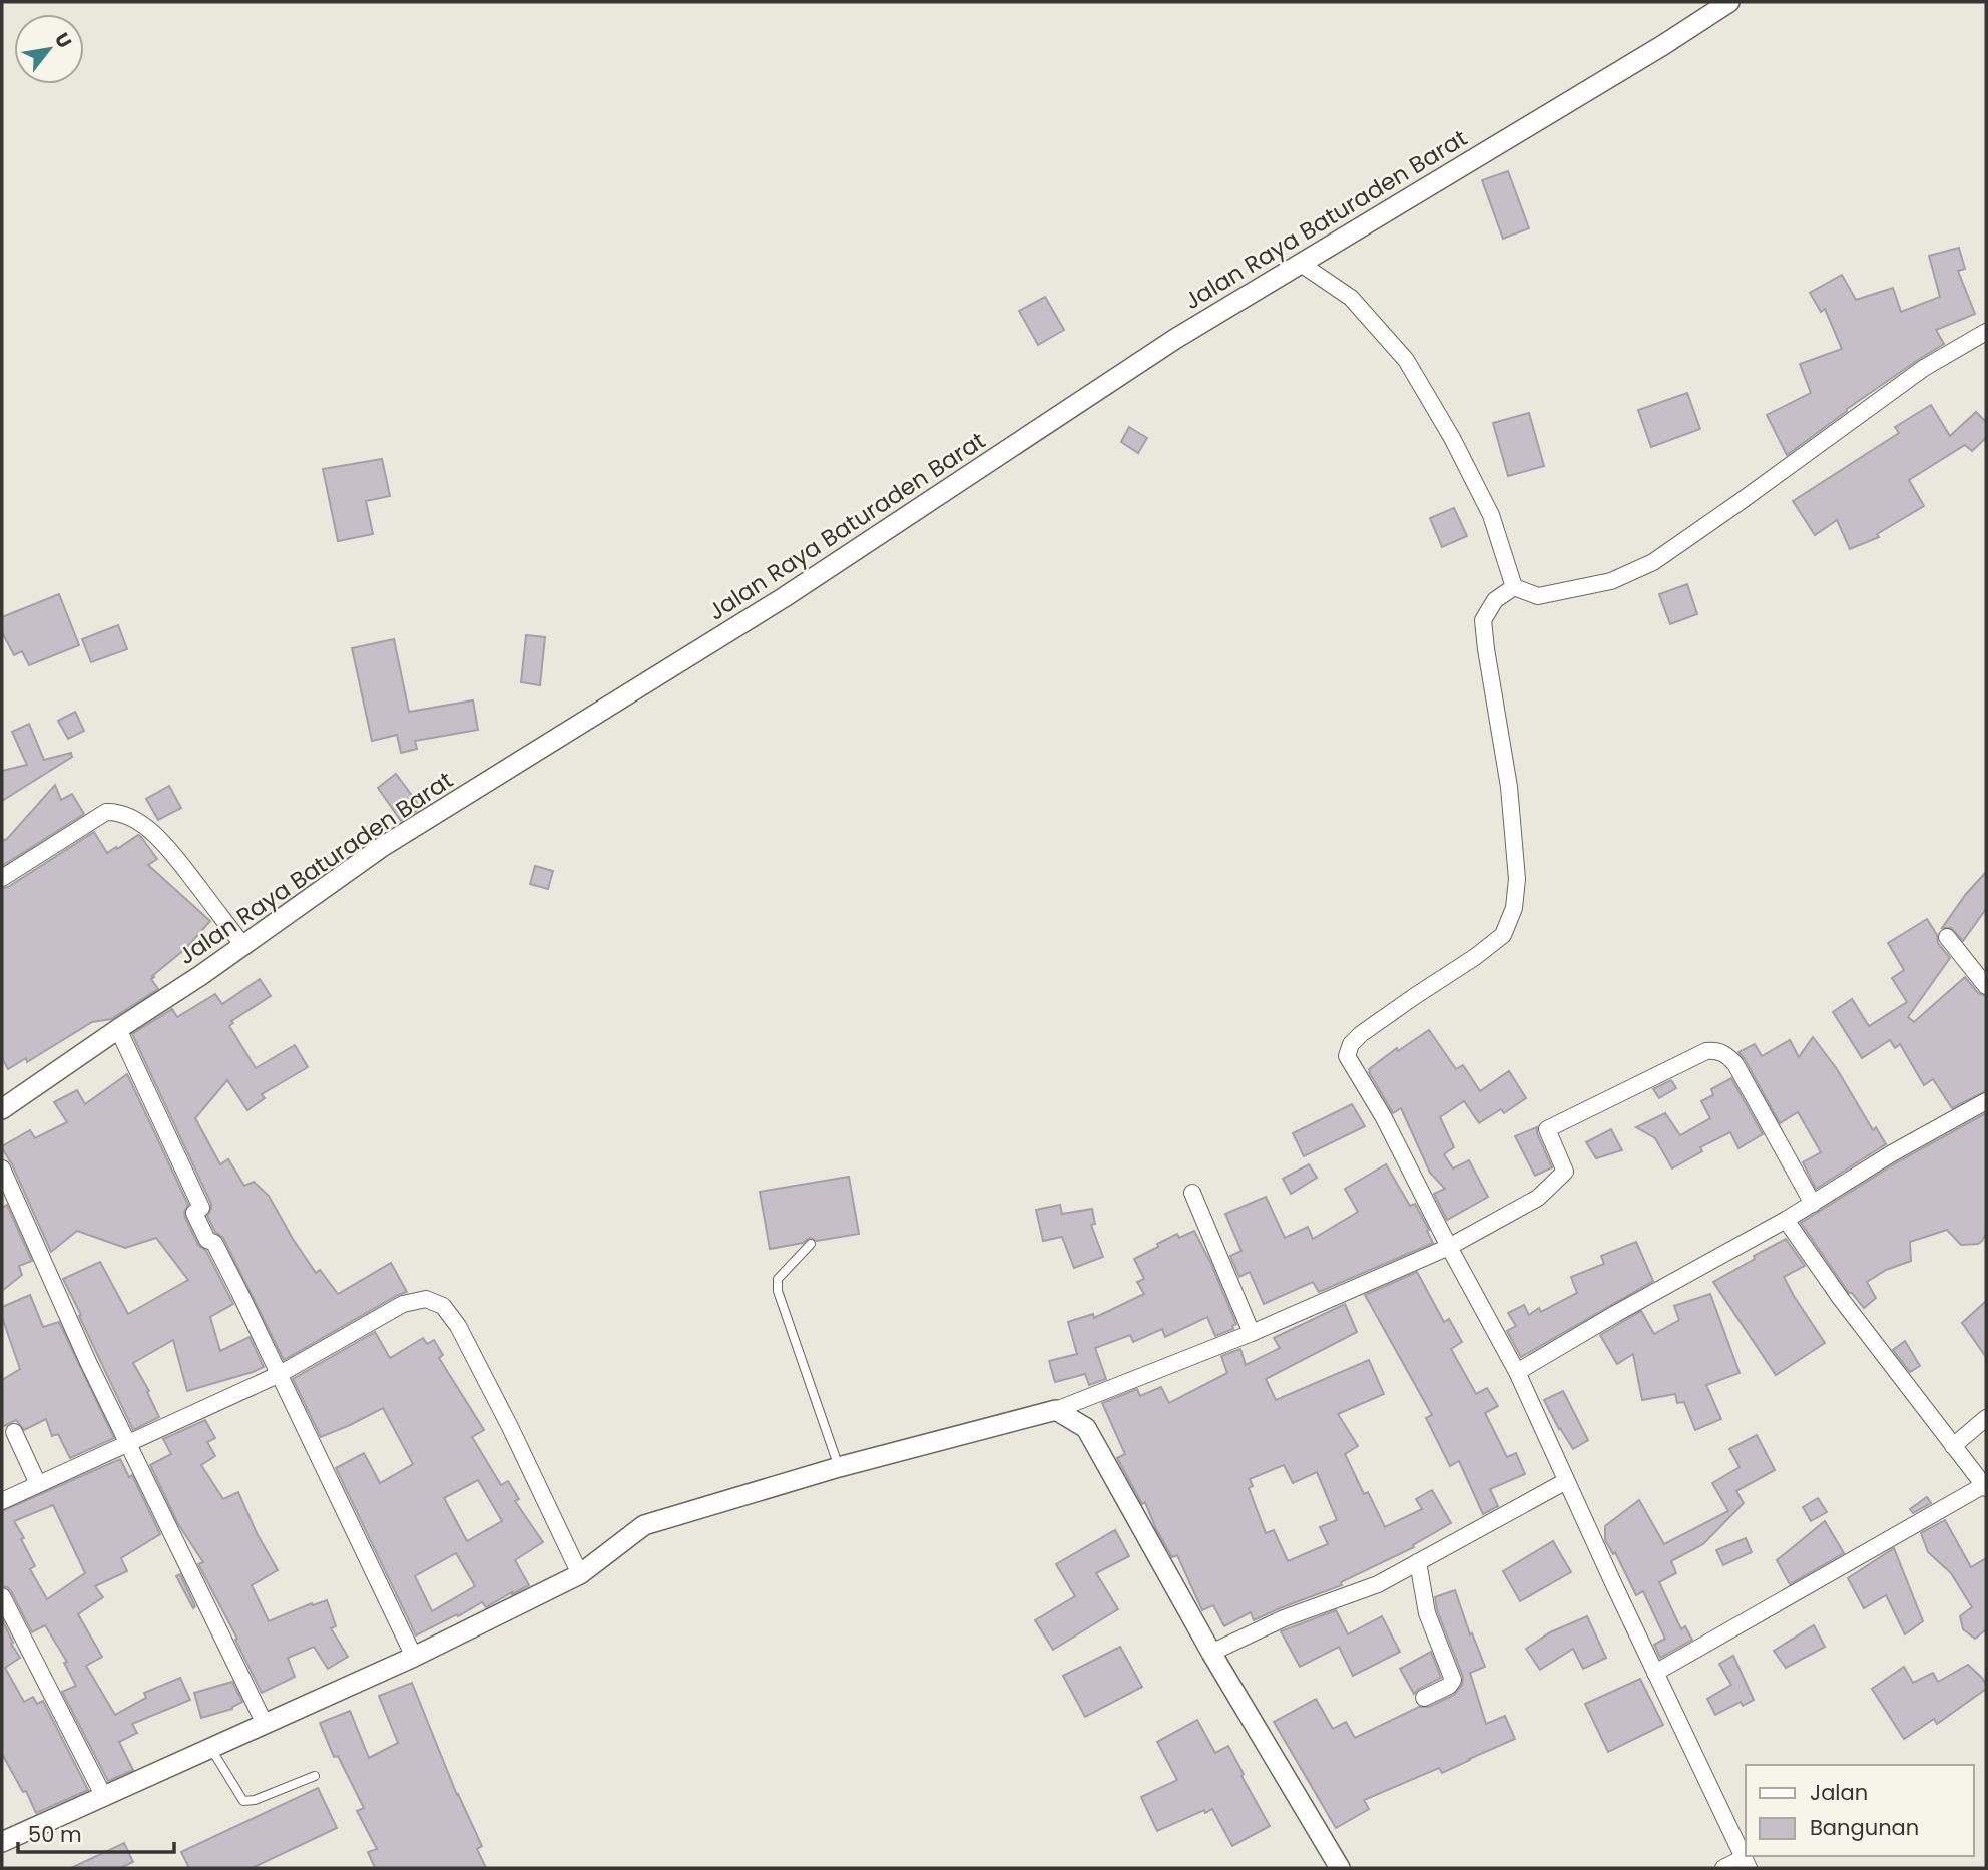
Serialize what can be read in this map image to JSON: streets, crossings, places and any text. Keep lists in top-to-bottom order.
{
  "streets": {
    "street": ["Jalan Raya Baturaden Barat"]
  },
  "legend": ["Jalan", "Bangunan"],
  "scale_bar": "50 m",
  "north": "top right"
}
